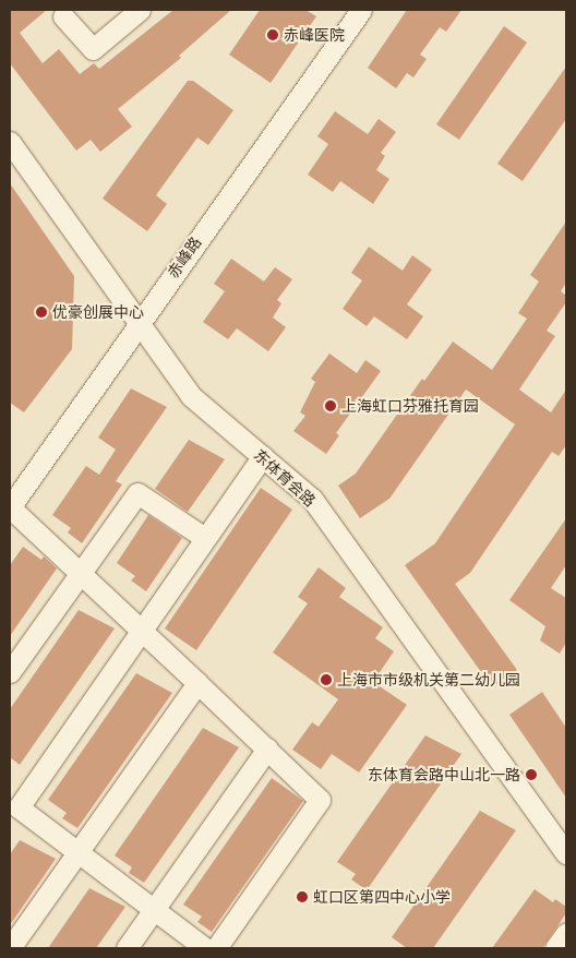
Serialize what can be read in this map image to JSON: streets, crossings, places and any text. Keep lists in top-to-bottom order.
{
  "streets": {
    "street": ["赤峰路", "东体育会路"]
  },
  "crossings": [
    ["赤峰路", "东体育会路"]
  ],
  "places": [
    "赤峰医院",
    "优豪创展中心",
    "上海虹口芬雅托育园",
    "上海市市级机关第二幼儿园",
    "东体育会路中山北一路",
    "虹口区第四中心小学"
  ]
}
